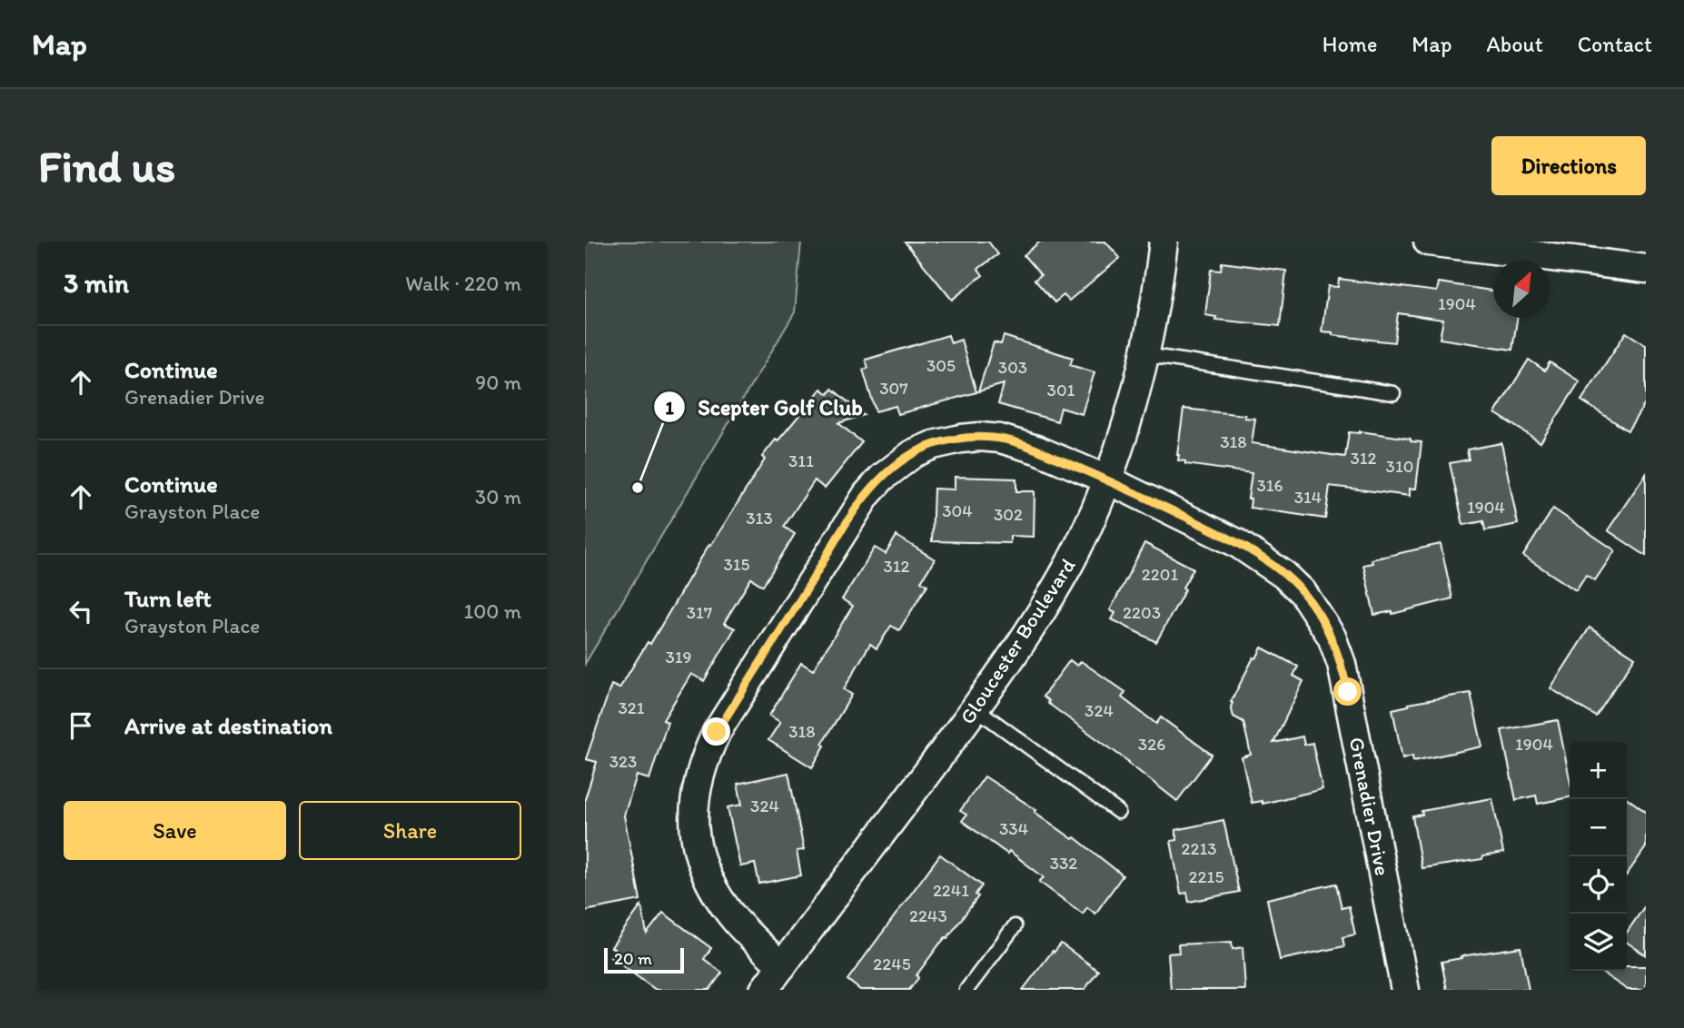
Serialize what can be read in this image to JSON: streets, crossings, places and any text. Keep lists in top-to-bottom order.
{
  "streets": {
    "street": ["Gloucester Boulevard", "Grenadier Drive"]
  },
  "crossings": [
    ["Gloucester Boulevard", "Grenadier Drive"]
  ],
  "places": ["Scepter Golf Club"],
  "house_numbers": [
    "1904",
    "305",
    "303",
    "307",
    "301",
    "318",
    "312",
    "311",
    "310",
    "316",
    "314",
    "1904",
    "304",
    "302",
    "313",
    "315",
    "312",
    "2201",
    "317",
    "2203",
    "319",
    "321",
    "324",
    "318",
    "326",
    "1904",
    "323",
    "324",
    "334",
    "2213",
    "332",
    "2215",
    "2241",
    "2243",
    "2245"
  ],
  "scale_bar": "20 m",
  "north": "top right",
  "page": {
    "header": "Map",
    "nav": [
      "Home",
      "Map",
      "About",
      "Contact"
    ],
    "buttons": [
      "Directions",
      ["Save", "Share"]
    ],
    "title": "Find us",
    "heading": ["3 min", "Walk · 220 m"],
    "list": [
      ["Continue", "Grenadier Drive", "90 m"],
      ["Continue", "Grayston Place", "30 m"],
      ["Turn left", "Grayston Place", "100 m"],
      "Arrive at destination"
    ],
    "map_buttons": ["+", "−"],
    "scale": "20 m"
  }
}
